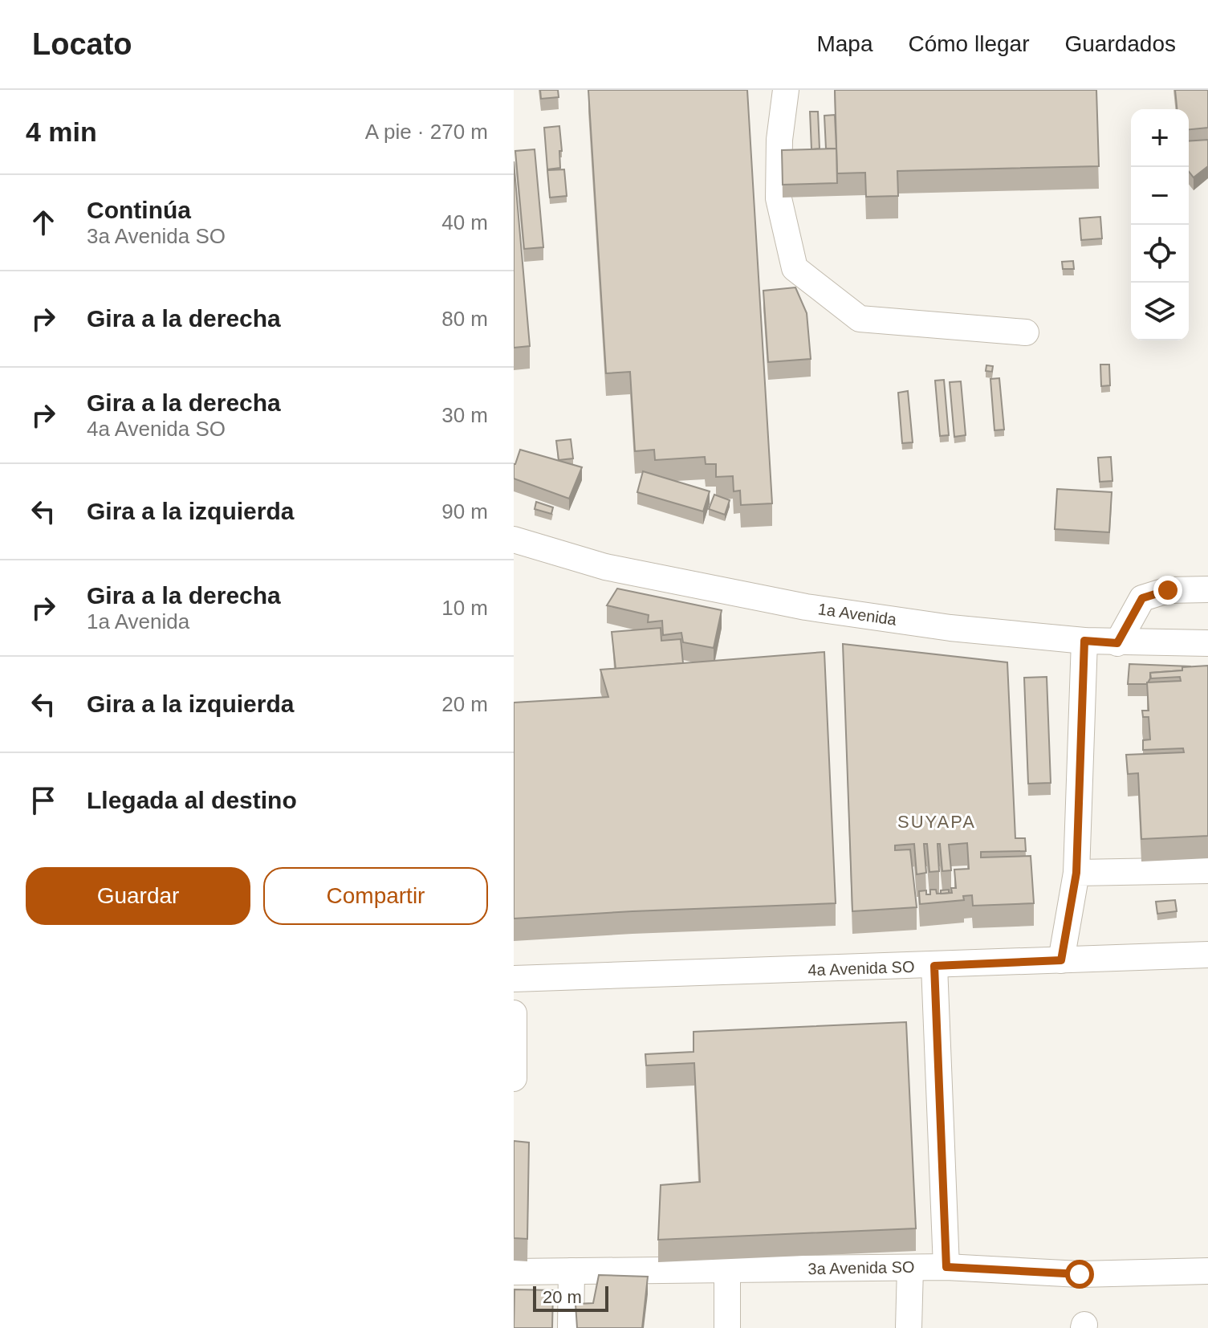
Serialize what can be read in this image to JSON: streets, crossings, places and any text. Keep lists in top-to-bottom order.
{
  "streets": {
    "street": ["1a Avenida", "4a Avenida SO", "3a Avenida SO"]
  },
  "districts": ["SUYAPA"],
  "scale_bar": "20 m",
  "page": {
    "header": "Locato",
    "nav": ["Mapa", "Cómo llegar", "Guardados"],
    "heading": ["4 min", "A pie · 270 m"],
    "map_buttons": ["+", "−"],
    "list": [
      ["Continúa", "3a Avenida SO", "40 m"],
      ["Gira a la derecha", "80 m"],
      ["Gira a la derecha", "4a Avenida SO", "30 m"],
      ["Gira a la izquierda", "90 m"],
      ["Gira a la derecha", "1a Avenida", "10 m"],
      ["Gira a la izquierda", "20 m"],
      "Llegada al destino"
    ],
    "buttons": ["Guardar", "Compartir"],
    "scale": "20 m"
  }
}
